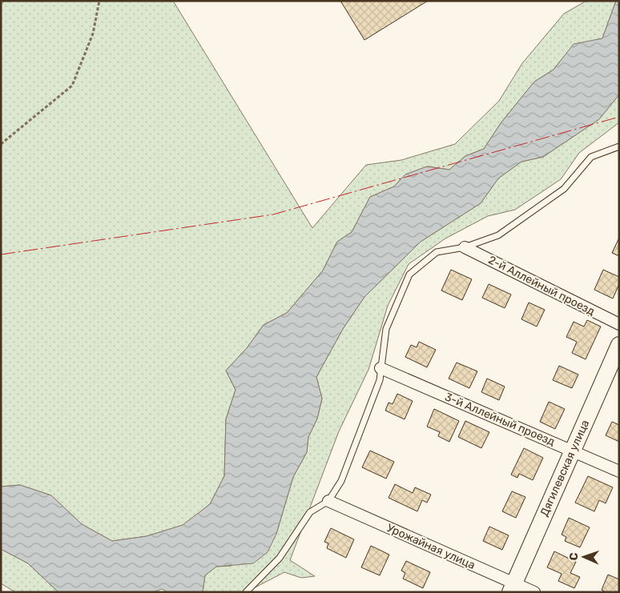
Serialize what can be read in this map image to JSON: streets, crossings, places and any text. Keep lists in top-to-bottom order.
{
  "streets": {
    "street": [
      "2-й Аллейный проезд",
      "3-й Аллейный проезд",
      "Дягилевская улица",
      "Урожайная улица"
    ]
  },
  "crossings": [
    ["3-й Аллейный проезд", "Дягилевская улица"],
    ["Дягилевская улица", "Урожайная улица"]
  ],
  "north": "left"
}
